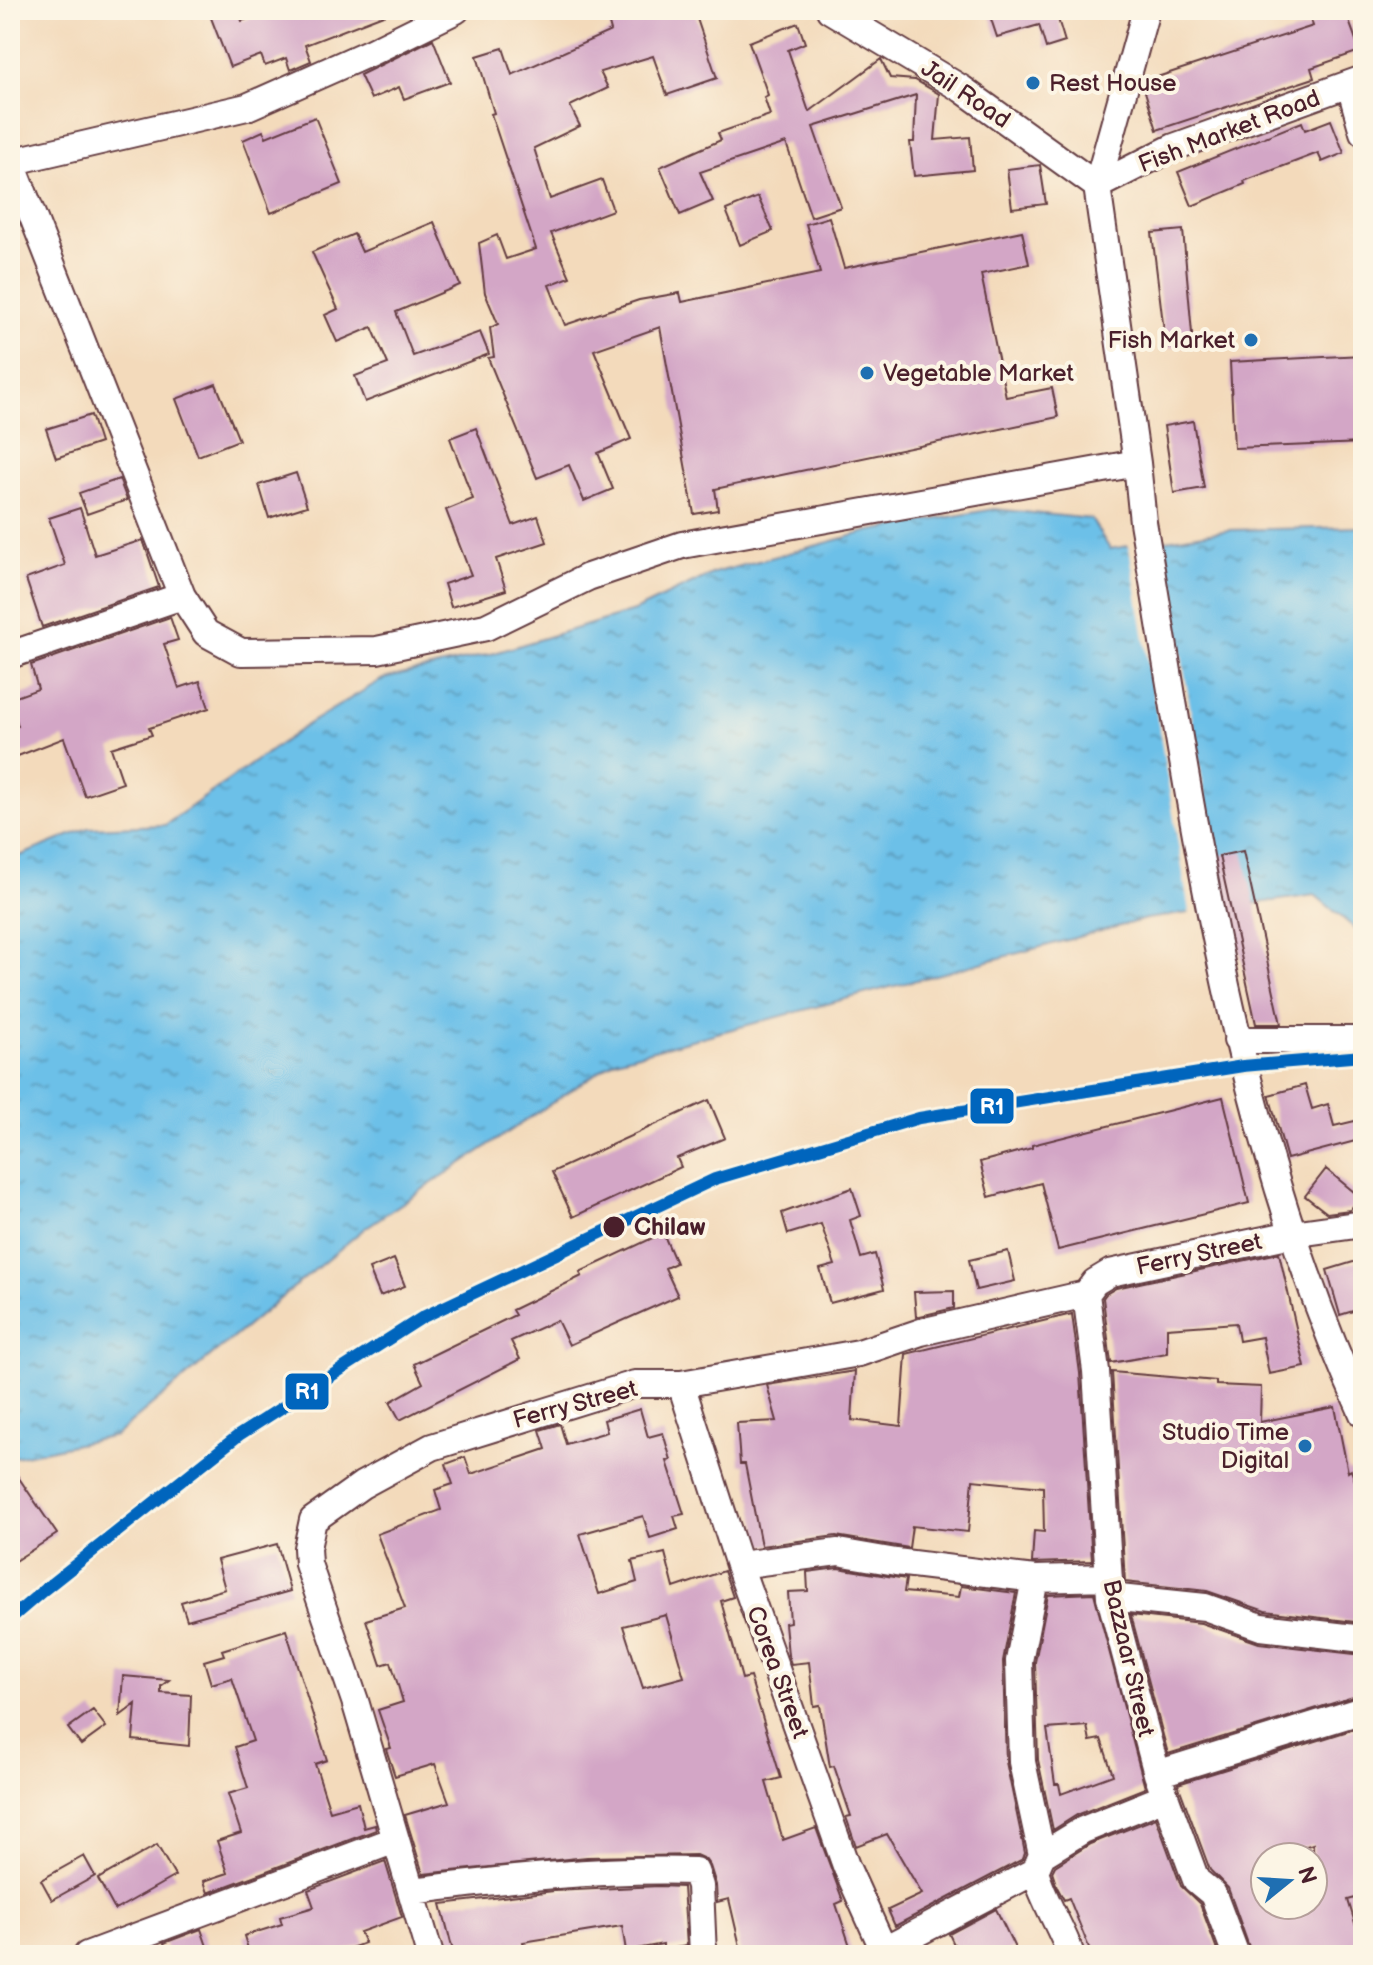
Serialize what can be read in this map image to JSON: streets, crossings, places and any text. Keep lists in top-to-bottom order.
{
  "streets": {
    "street": [
      "Jail Road",
      "Fish Market Road",
      "Ferry Street",
      "Bazzaar Street",
      "Corea Street"
    ]
  },
  "crossings": [
    ["Jail Road", "Fish Market Road"],
    ["Ferry Street", "Bazzaar Street"],
    ["Ferry Street", "Corea Street"]
  ],
  "places": [
    "Rest House",
    "Fish Market",
    "Vegetable Market",
    "Chilaw",
    "Studio Time Digital"
  ],
  "lines": ["transit line R1"],
  "north": "right"
}
